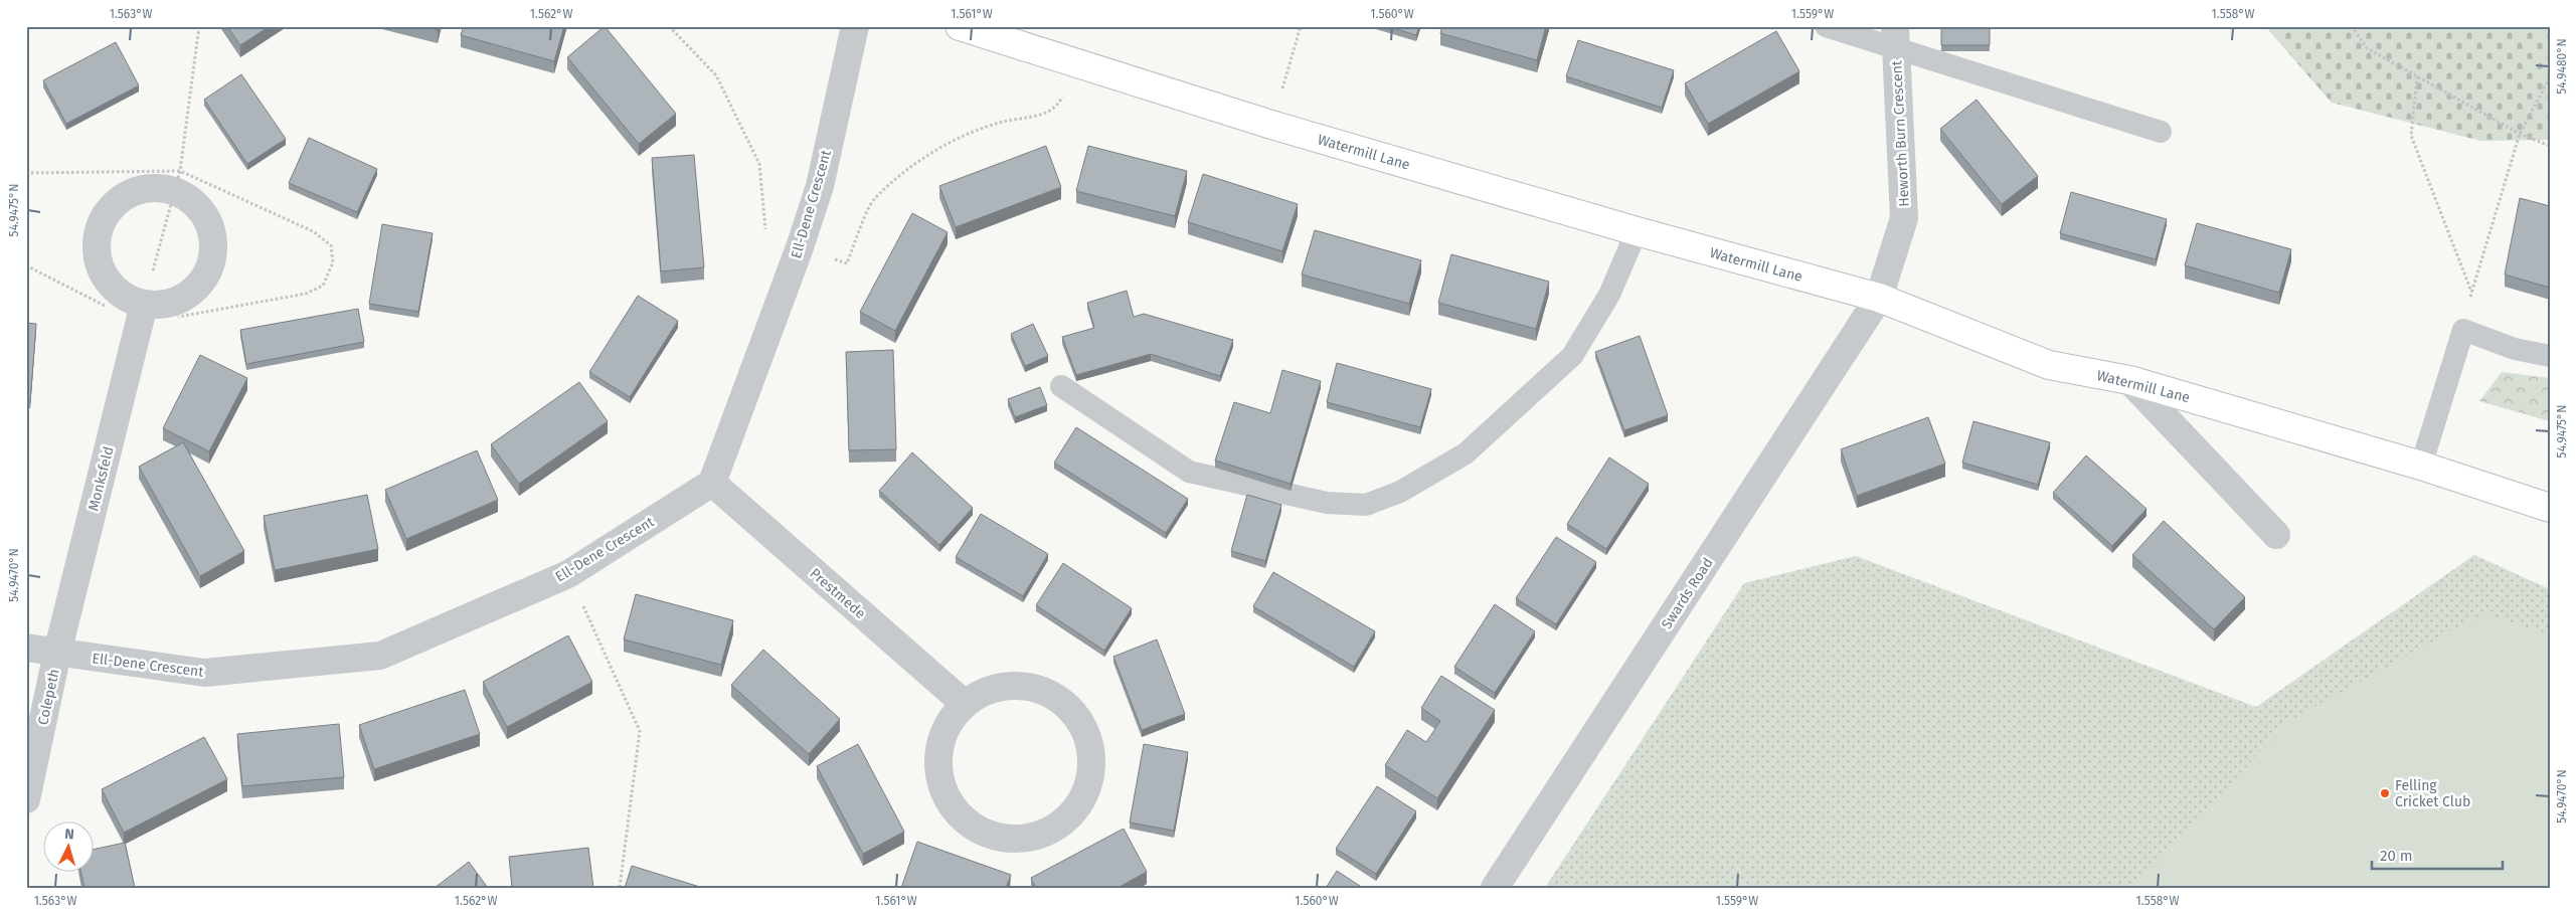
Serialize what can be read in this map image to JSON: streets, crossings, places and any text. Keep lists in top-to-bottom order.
{
  "streets": {
    "street": [
      "Heworth Burn Crescent",
      "Watermill Lane",
      "Ell-Dene Crescent",
      "Monksfeld",
      "Prestmede",
      "Swards Road",
      "Colepeth"
    ]
  },
  "crossings": [
    ["Heworth Burn Crescent", "Watermill Lane"],
    ["Heworth Burn Crescent", "Swards Road"],
    ["Watermill Lane", "Swards Road"],
    ["Ell-Dene Crescent", "Monksfeld"],
    ["Ell-Dene Crescent", "Prestmede"],
    ["Ell-Dene Crescent", "Colepeth"],
    ["Monksfeld", "Colepeth"]
  ],
  "places": ["Felling Cricket Club"],
  "scale_bar": "20 m",
  "north": "top",
  "coordinates": [
    "1.563°W",
    "1.562°W",
    "1.561°W",
    "1.560°W",
    "1.559°W",
    "1.558°W",
    "54.9480°N",
    "54.9475°N",
    "54.9470°N"
  ]
}
